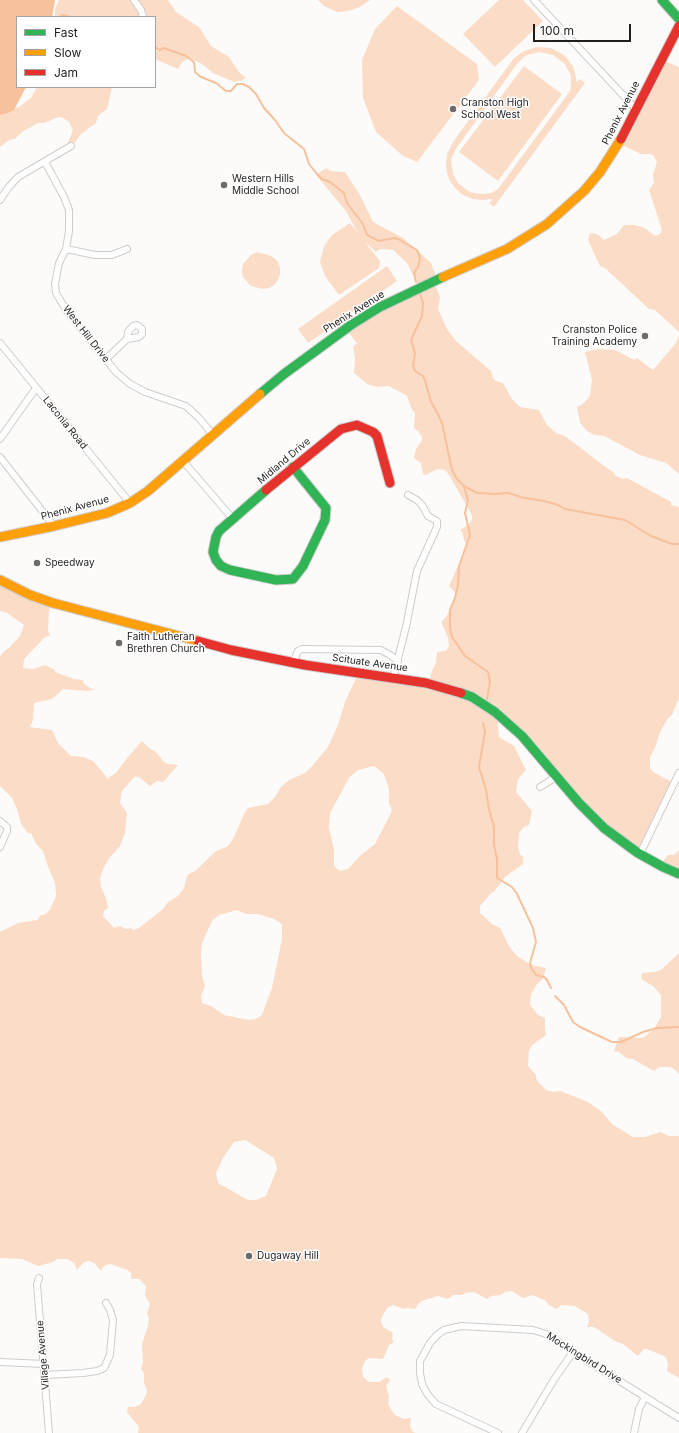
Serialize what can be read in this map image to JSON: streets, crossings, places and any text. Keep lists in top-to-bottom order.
{
  "streets": {
    "main road": ["Phenix Avenue", "Midland Drive", "Scituate Avenue"],
    "street": [
      "West Hill Drive",
      "Laconia Road",
      "Village Avenue",
      "Mockingbird Drive"
    ]
  },
  "crossings": [
    ["Phenix Avenue", "West Hill Drive"],
    ["Phenix Avenue", "Laconia Road"]
  ],
  "places": [
    "Cranston High School West",
    "Western Hills Middle School",
    "Cranston Police Training Academy",
    "Speedway",
    "Faith Lutheran Brethren Church",
    "Dugaway Hill"
  ],
  "legend": ["Fast", "Slow", "Jam"],
  "scale_bar": "100 m"
}
